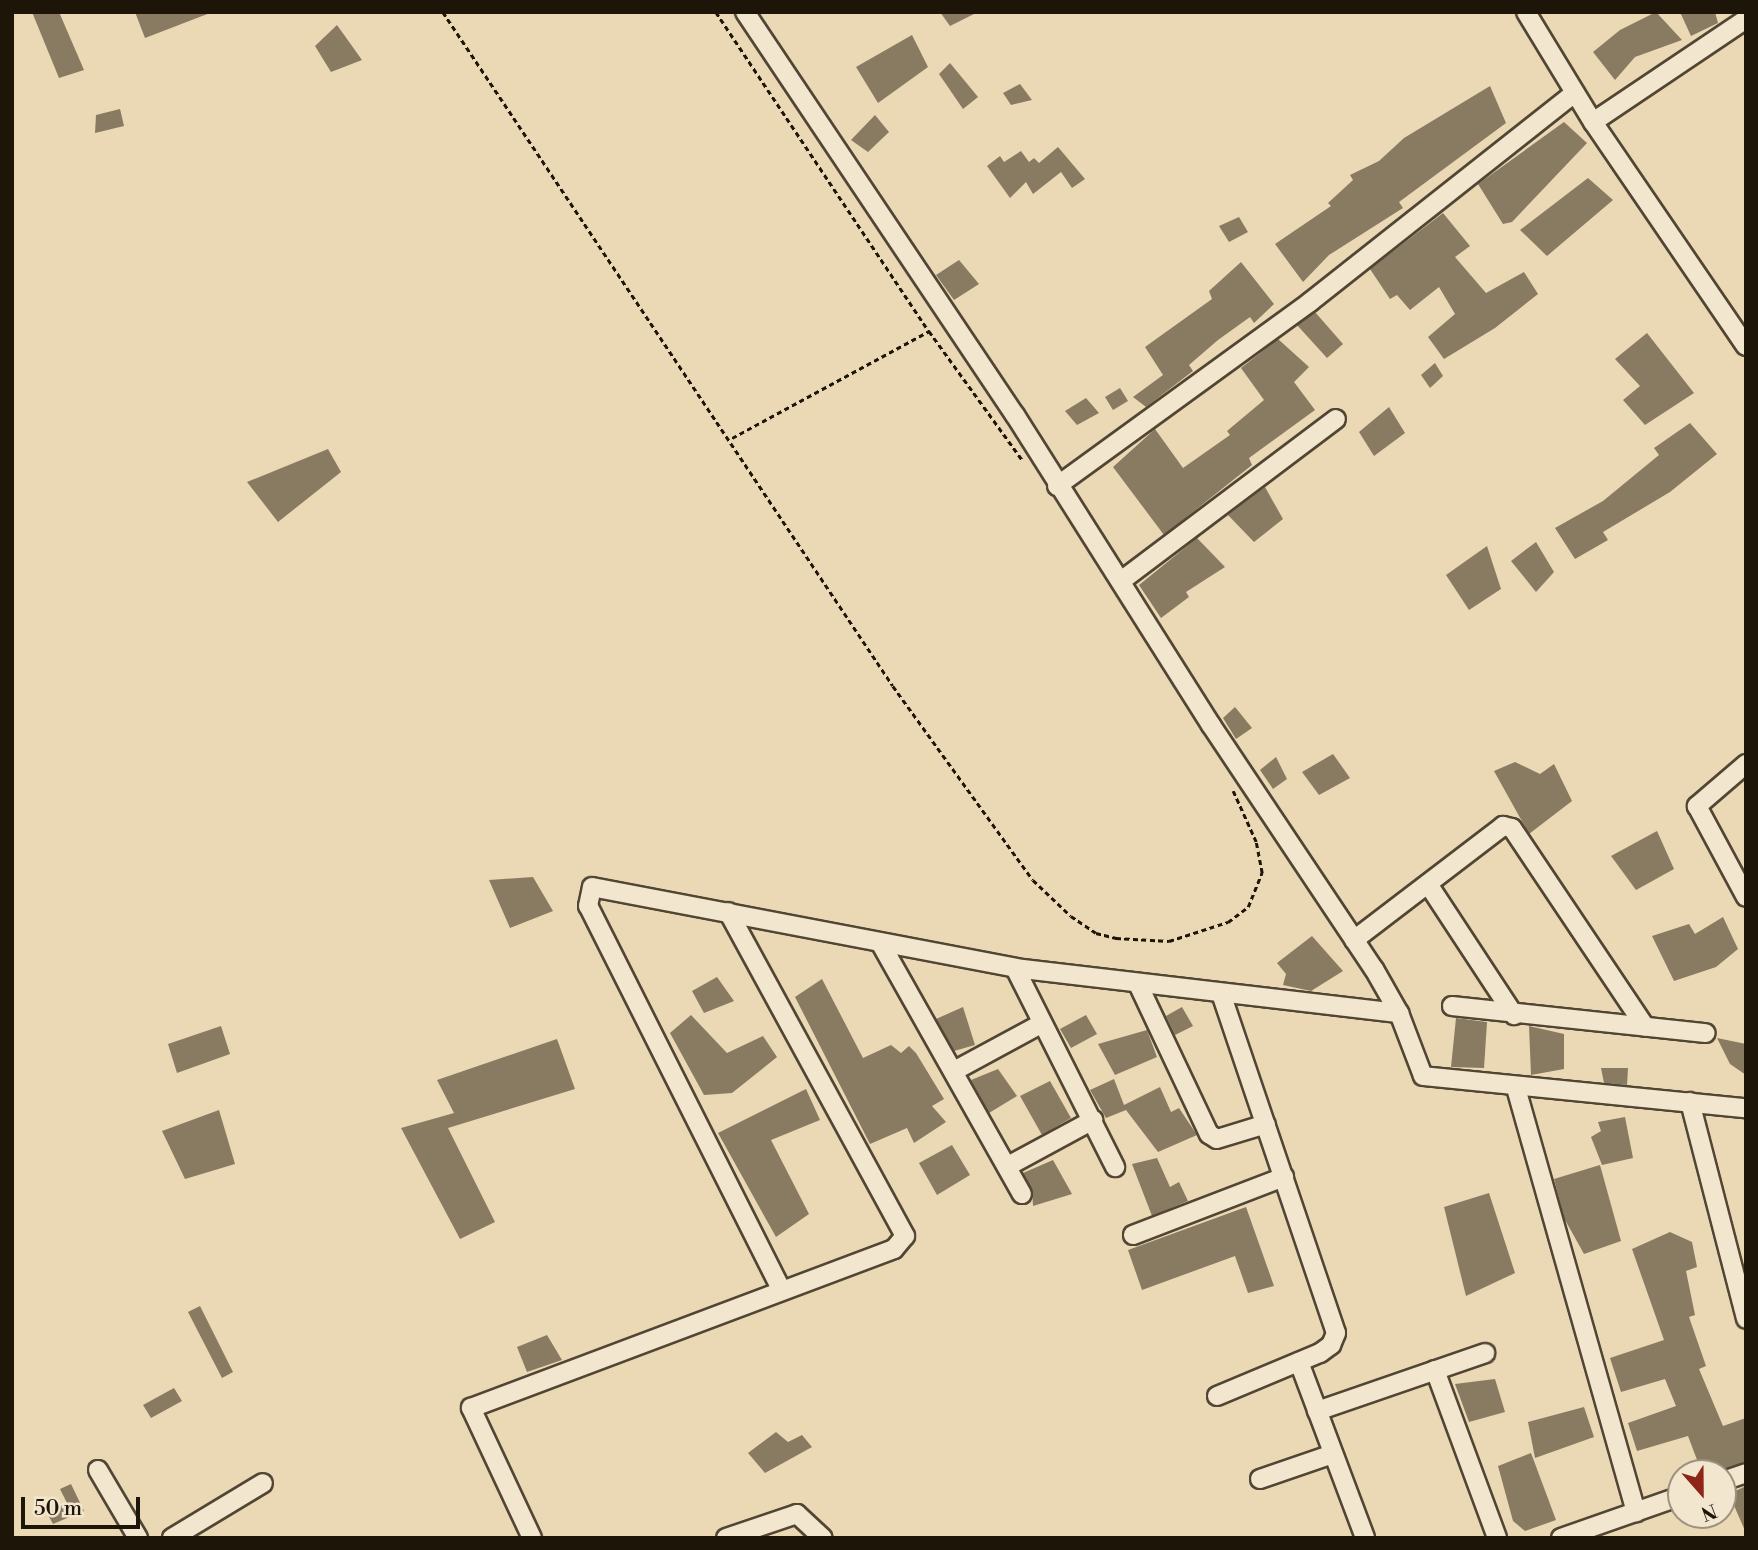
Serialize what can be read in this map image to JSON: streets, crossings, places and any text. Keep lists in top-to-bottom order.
{
  "scale_bar": "50 m",
  "north": "bottom"
}
